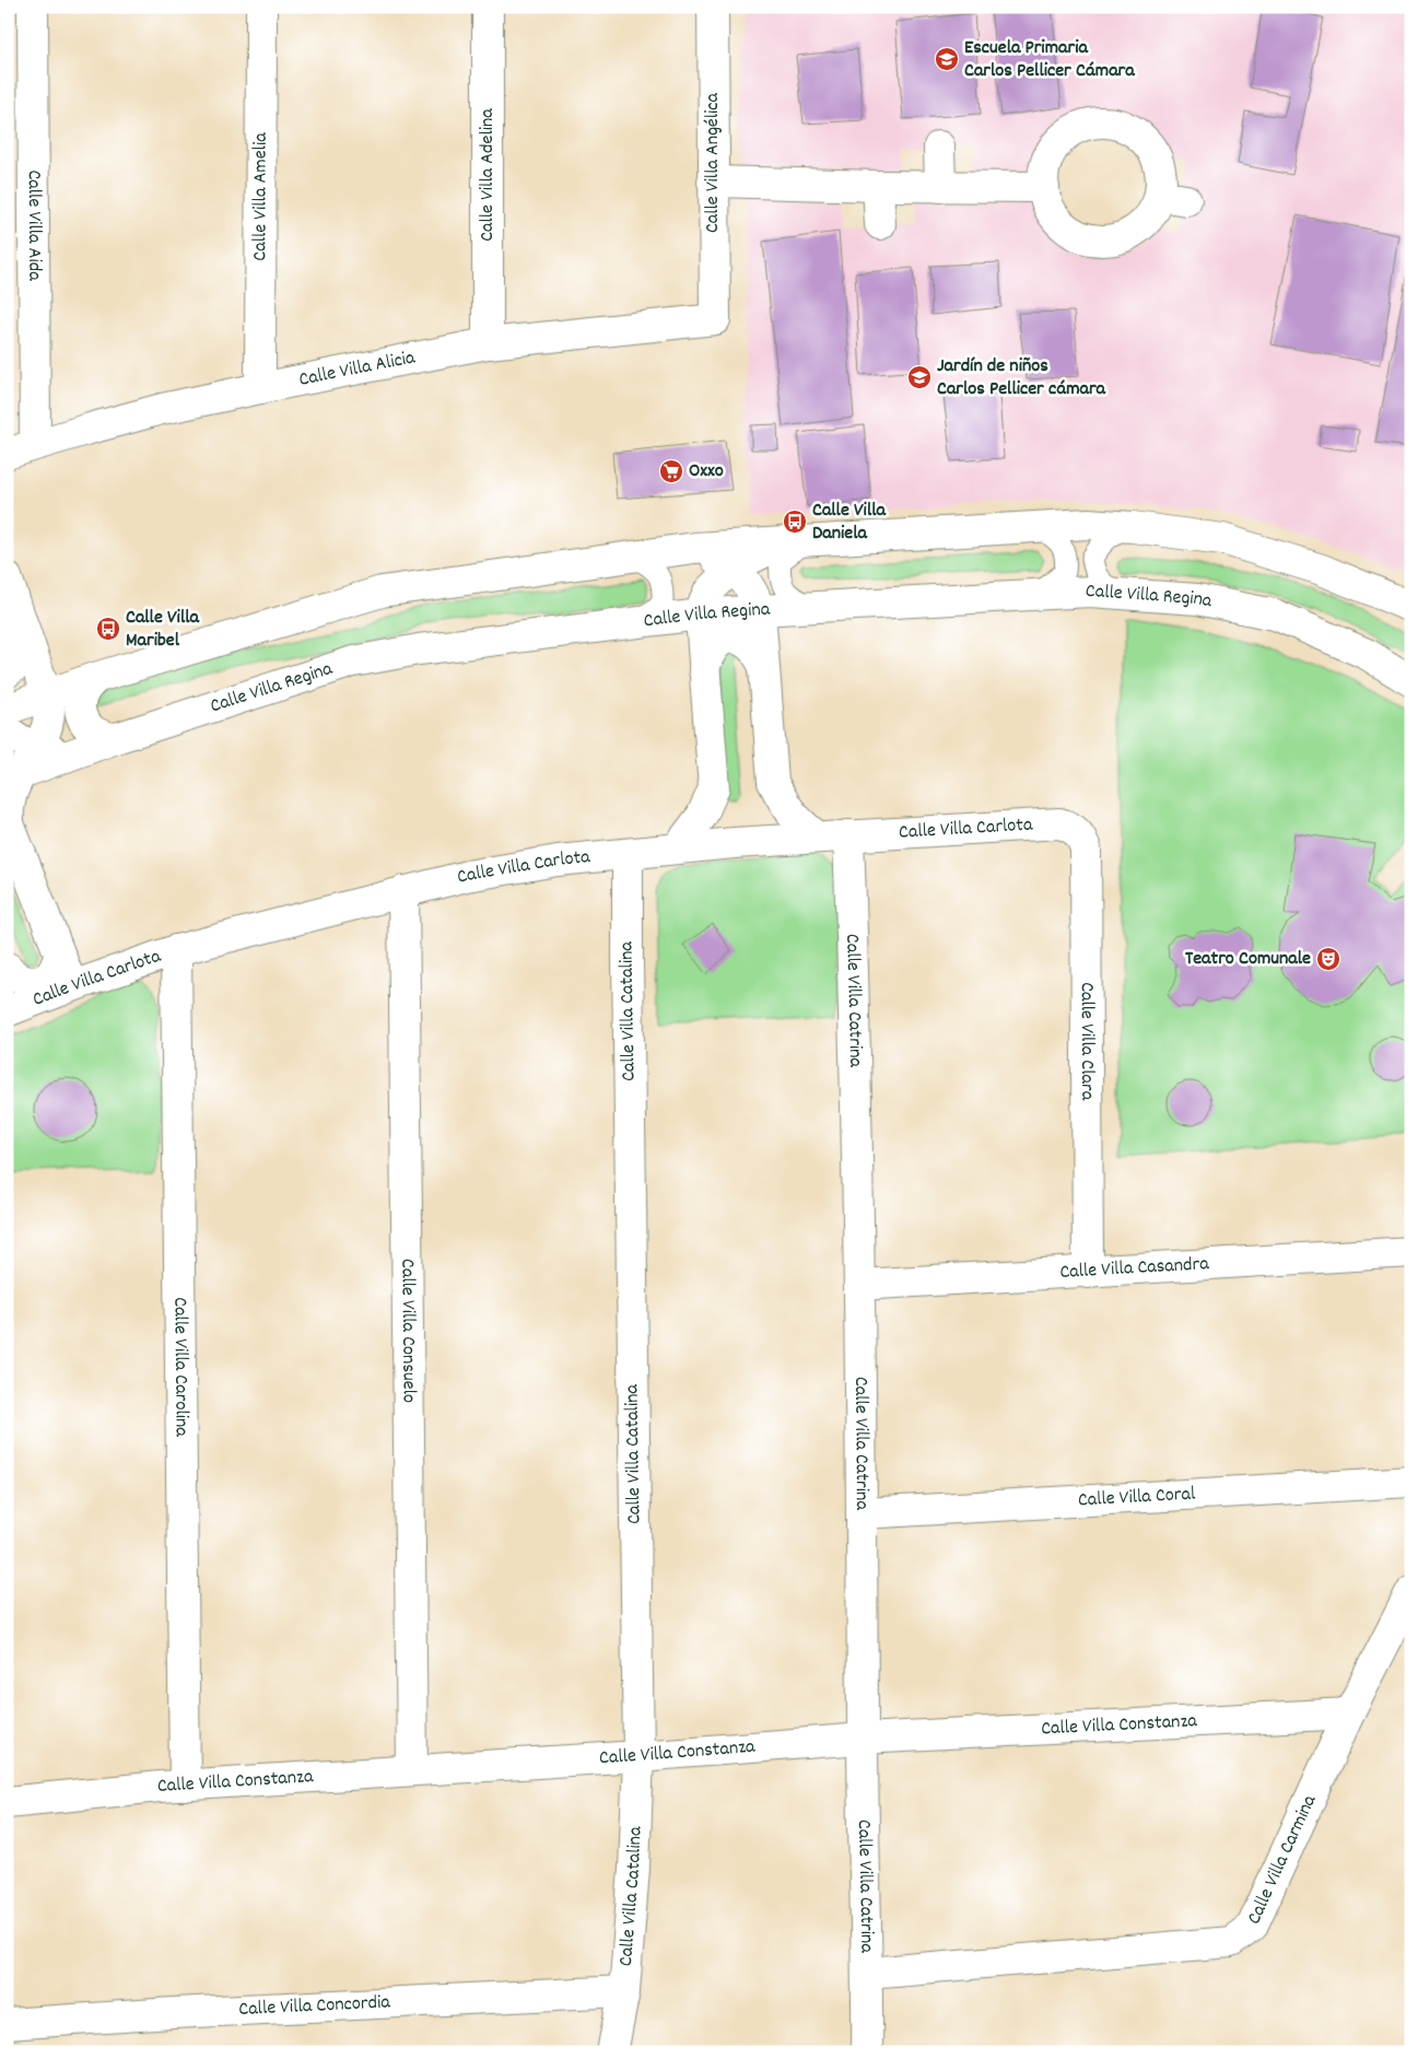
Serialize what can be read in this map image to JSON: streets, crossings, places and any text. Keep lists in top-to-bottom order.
{
  "streets": {
    "street": [
      "Calle Villa Angélica",
      "Calle Villa Adelina",
      "Calle Villa Amelia",
      "Calle Villa Aida",
      "Calle Villa Alicia",
      "Calle Villa Regina",
      "Calle Villa Carlota",
      "Calle Villa Catrina",
      "Calle Villa Catalina",
      "Calle Villa Clara",
      "Calle Villa Casandra",
      "Calle Villa Consuelo",
      "Calle Villa Carolina",
      "Calle Villa Coral",
      "Calle Villa Constanza",
      "Calle Villa Carmina",
      "Calle Villa Concordia"
    ]
  },
  "crossings": [
    ["Calle Villa Angélica", "Calle Villa Alicia"],
    ["Calle Villa Adelina", "Calle Villa Alicia"],
    ["Calle Villa Amelia", "Calle Villa Alicia"],
    ["Calle Villa Aida", "Calle Villa Alicia"],
    ["Calle Villa Carlota", "Calle Villa Catrina"],
    ["Calle Villa Carlota", "Calle Villa Catalina"],
    ["Calle Villa Carlota", "Calle Villa Clara"],
    ["Calle Villa Carlota", "Calle Villa Consuelo"],
    ["Calle Villa Carlota", "Calle Villa Carolina"],
    ["Calle Villa Catrina", "Calle Villa Casandra"],
    ["Calle Villa Catrina", "Calle Villa Coral"],
    ["Calle Villa Catrina", "Calle Villa Constanza"],
    ["Calle Villa Catrina", "Calle Villa Carmina"],
    ["Calle Villa Catalina", "Calle Villa Constanza"],
    ["Calle Villa Catalina", "Calle Villa Concordia"],
    ["Calle Villa Clara", "Calle Villa Casandra"],
    ["Calle Villa Consuelo", "Calle Villa Constanza"],
    ["Calle Villa Carolina", "Calle Villa Constanza"],
    ["Calle Villa Constanza", "Calle Villa Carmina"]
  ],
  "places": {
    "school or university": ["Escuela Primaria Carlos Pellicer Cámara", "Jardín de niños Carlos Pellicer cámara"],
    "supermarket": ["Oxxo"],
    "bus stop": ["Calle Villa Daniela", "Calle Villa Maribel"],
    "theatre": ["Teatro Comunale"]
  }
}
